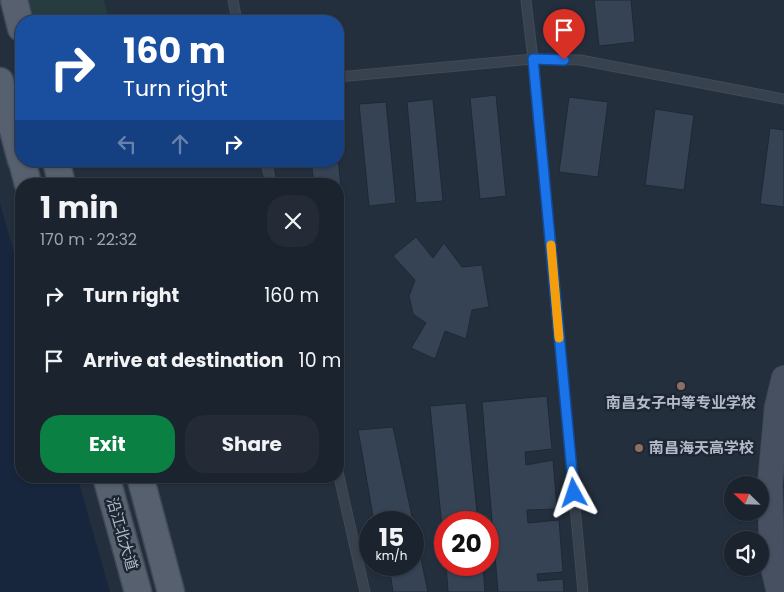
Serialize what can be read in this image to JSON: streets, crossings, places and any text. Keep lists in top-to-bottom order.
{
  "streets": {
    "main road": ["沿江北大道"]
  },
  "places": ["南昌女子中等专业学校", "南昌海天高学校"],
  "north": "top left",
  "page": {
    "turn": ["160 m", "Turn right"],
    "heading": ["1 min", "170 m · 22:32"],
    "list": [
      {
        "name": "Turn right",
        "value": "160 m"
      },
      {
        "name": "Arrive at destination",
        "value": "10 m"
      }
    ],
    "buttons": ["Exit", "Share"],
    "speed": "15 km/h",
    "limit": "20"
  }
}
